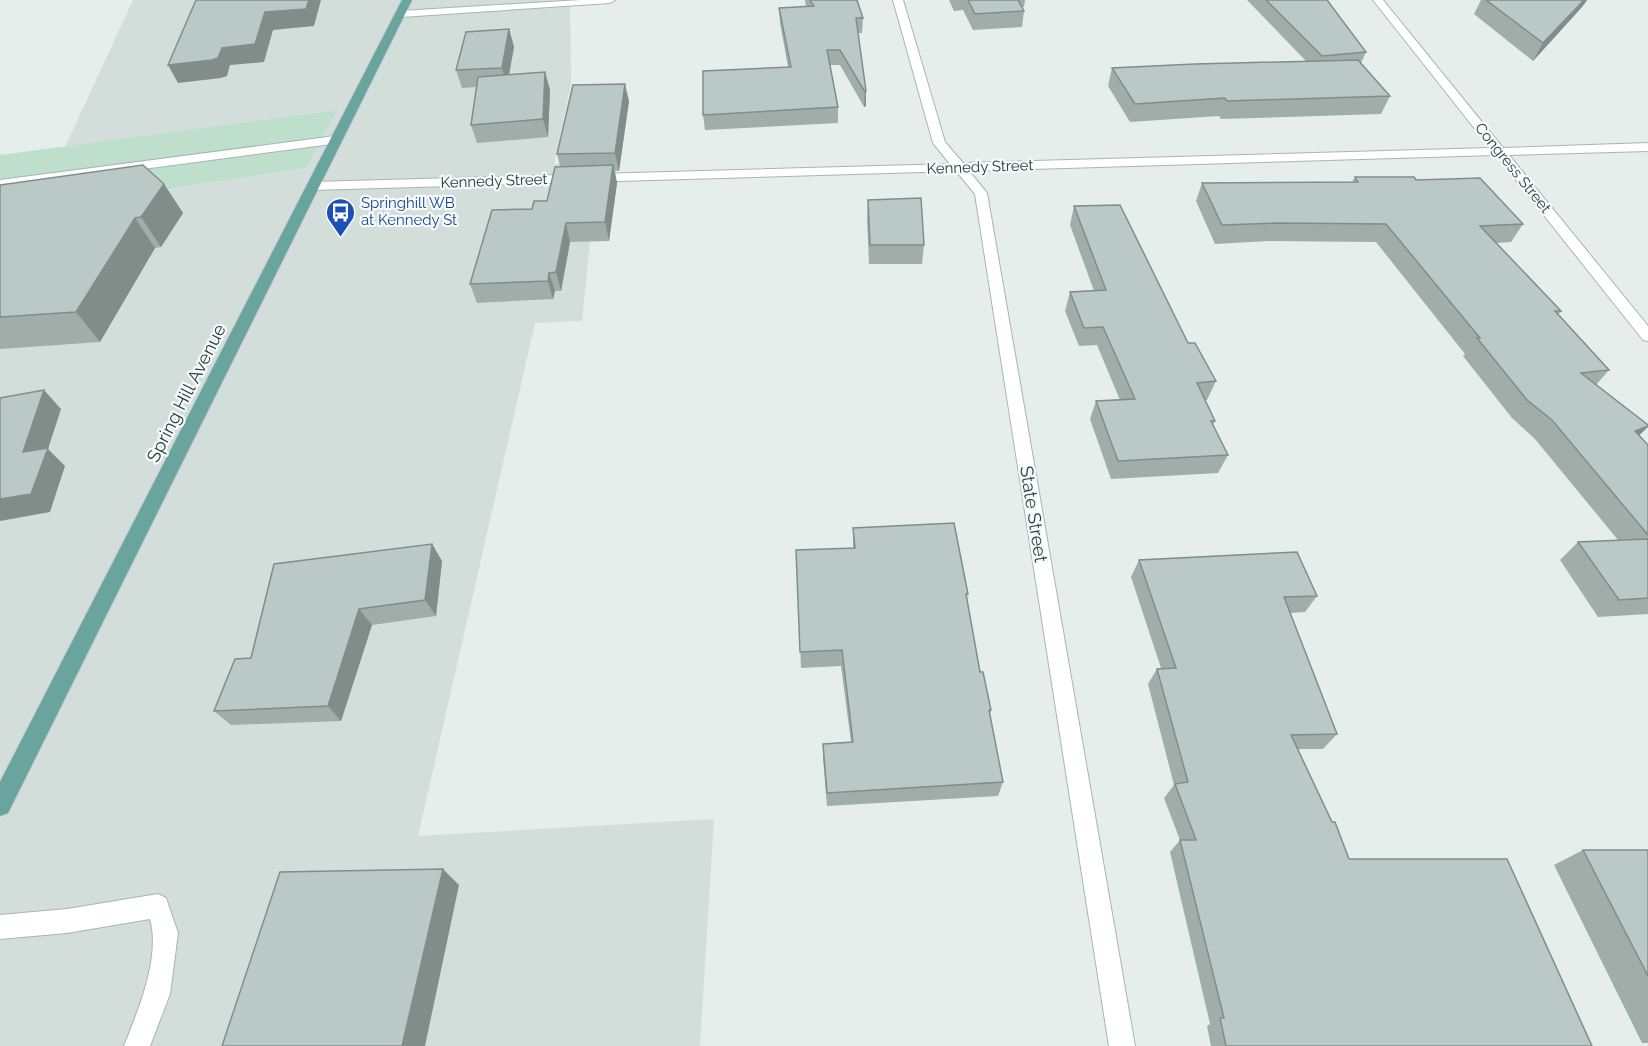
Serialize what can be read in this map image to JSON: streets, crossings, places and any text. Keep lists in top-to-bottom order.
{
  "streets": {
    "main road": ["Spring Hill Avenue"],
    "street": ["Kennedy Street", "Congress Street", "State Street"]
  },
  "crossings": [
    ["Kennedy Street", "Congress Street"],
    ["Kennedy Street", "Spring Hill Avenue"],
    ["Kennedy Street", "State Street"]
  ],
  "places": {
    "bus stop": ["Springhill WB at Kennedy St"]
  }
}
